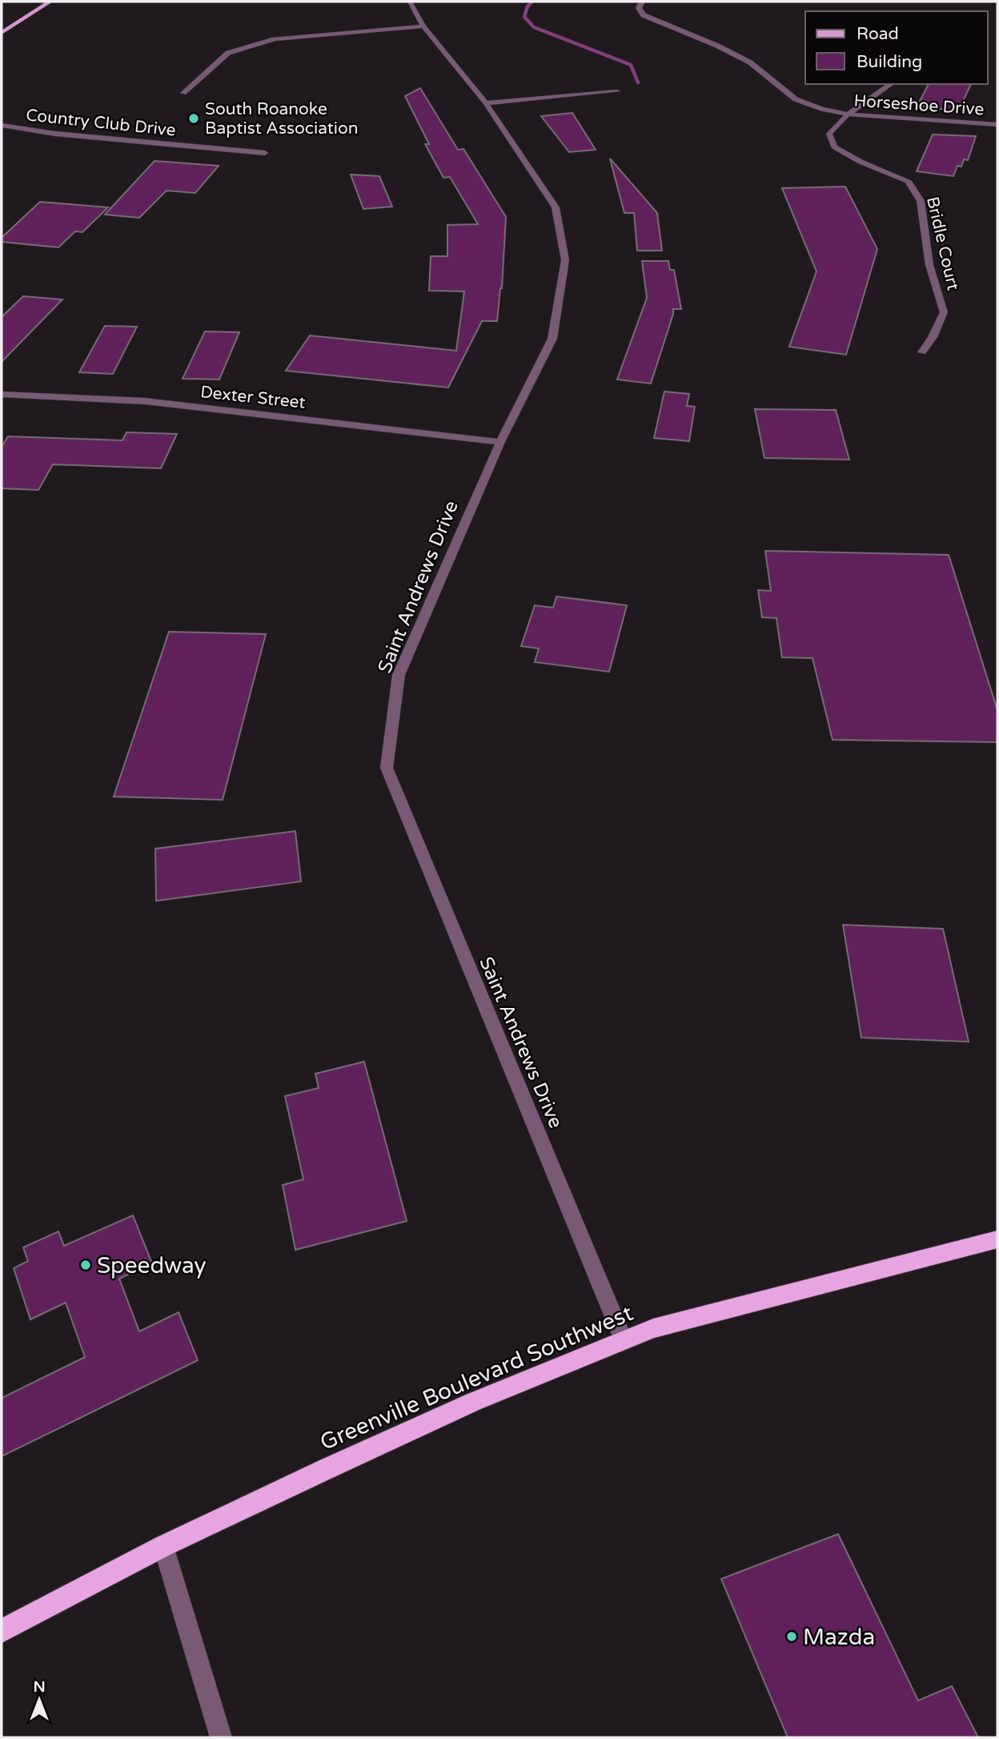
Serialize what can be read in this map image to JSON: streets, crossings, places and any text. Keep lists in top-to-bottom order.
{
  "streets": {
    "highway": ["Greenville Boulevard Southwest"],
    "street": [
      "Horseshoe Drive",
      "Country Club Drive",
      "Bridle Court",
      "Dexter Street",
      "Saint Andrews Drive"
    ]
  },
  "crossings": [
    ["Horseshoe Drive", "Bridle Court"],
    ["Dexter Street", "Saint Andrews Drive"],
    ["Saint Andrews Drive", "Greenville Boulevard Southwest"]
  ],
  "places": ["South Roanoke Baptist Association", "Speedway", "Mazda"],
  "legend": ["Road", "Building"],
  "north": "top"
}
